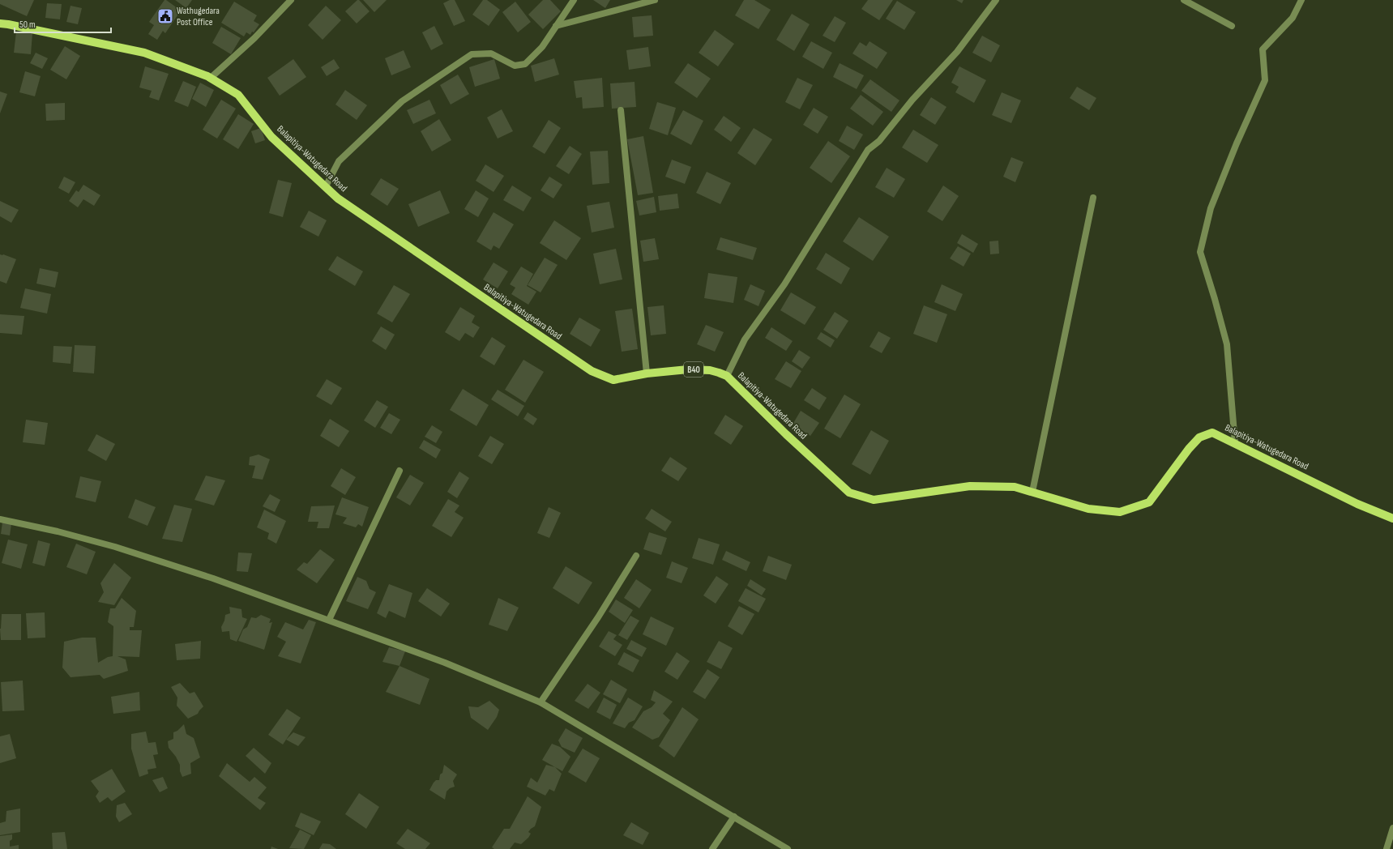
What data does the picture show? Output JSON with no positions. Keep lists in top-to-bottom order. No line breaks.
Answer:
{"streets":{"main road":["Balapitiya-Watugedara Road","B40"]},"places":{"public building":["Wathugedara Post Office"]},"scale_bar":"50 m"}
